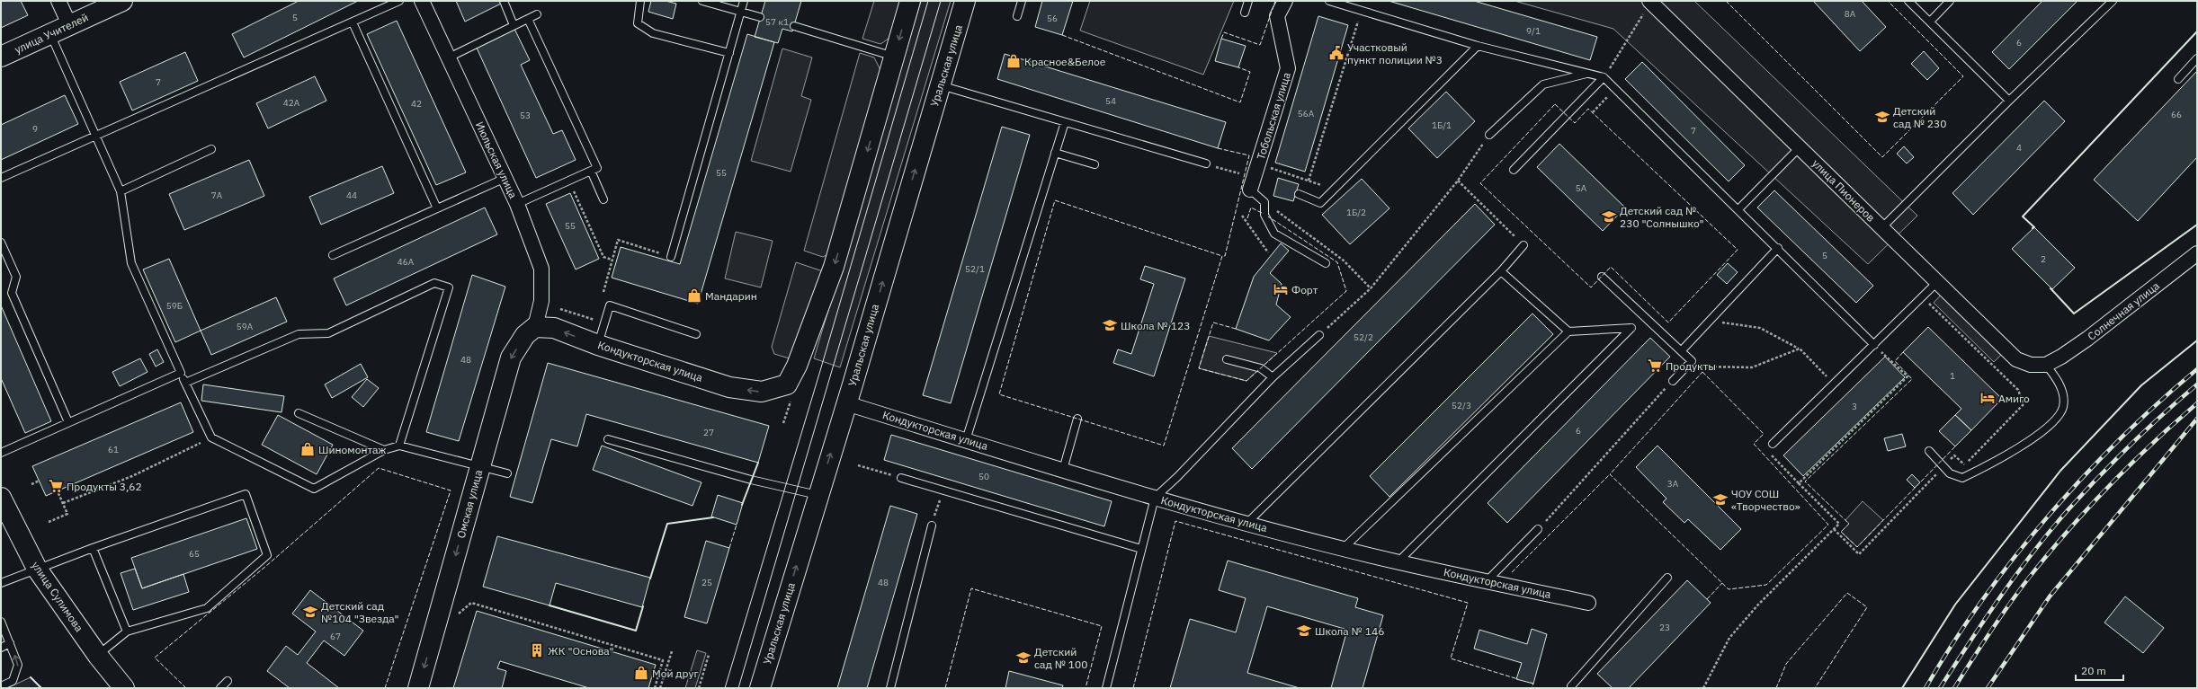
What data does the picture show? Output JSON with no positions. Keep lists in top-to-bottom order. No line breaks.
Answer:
{"streets":{"main road":["улица Учителей","Уральская улица","Кондукторская улица","Омская улица","улица Сулимова"],"street":["Тобольская улица","Июльская улица","улица Пионеров","Солнечная улица"]},"crossings":[["Уральская улица","Кондукторская улица"],["Июльская улица","Кондукторская улица"],["Июльская улица","Омская улица"],["улица Пионеров","Солнечная улица"],["Кондукторская улица","Омская улица"]],"one_way":["Омская улица"],"places":{"public building":["Участковый пункт полиции №3"],"shop":["Красное&Белое","Мандарин","Шиномонтаж","Мой друг"],"school or university":["Детский сад № 230","Детский сад № 230 \"Солнышко\"","Школа № 123","ЧОУ СОШ «Творчество»","Детский сад №104 \"Звезда\"","Школа № 146","Детский сад № 100"],"hotel":["Форт","Амиго"],"supermarket":["Продукты","Продукты 3,62"],"building":["ЖК \"Основа\""]},"house_numbers":["8А","5","56","57 к1","9/1","6","7","54","42А","42","56А","66","53","1Б/1","9","7","4","55","5А","7А","44","1Б/2","55","5","2","46А","52/1","59Б","59А","52/2","48","1","52/3","3","6","27","61","50","3А","65","25","48","23","67"],"scale_bar":"20 m"}
